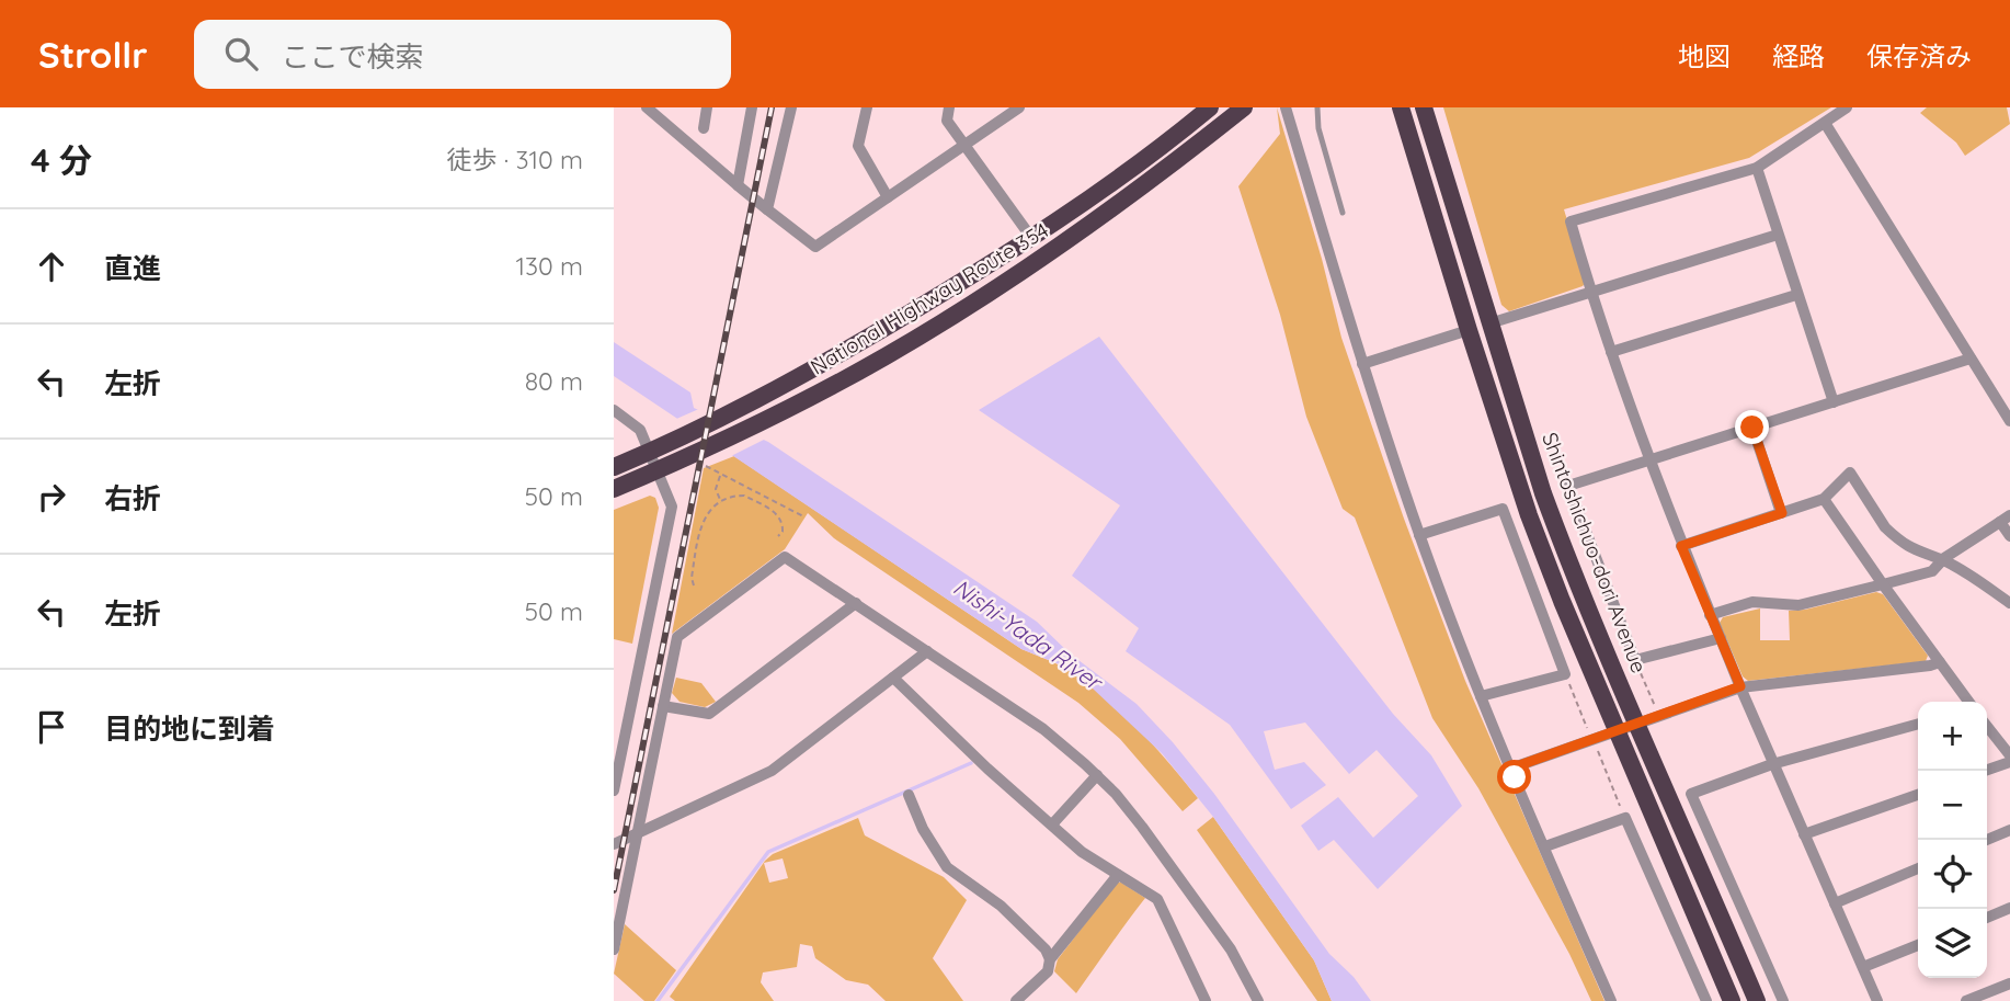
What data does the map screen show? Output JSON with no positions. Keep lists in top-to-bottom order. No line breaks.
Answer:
{"streets":{"highway":["National Highway Route 354","Shintoshichuo-dori Avenue"]},"water":["Nishi-Yada River"],"page":{"header":"Strollr","search":"ここで検索","nav":["地図","経路","保存済み"],"heading":["4 分","徒歩 · 310 m"],"list":[["直進","130 m"],["左折","80 m"],["右折","50 m"],["左折","50 m"],"目的地に到着"],"map_buttons":["+","−"]}}
